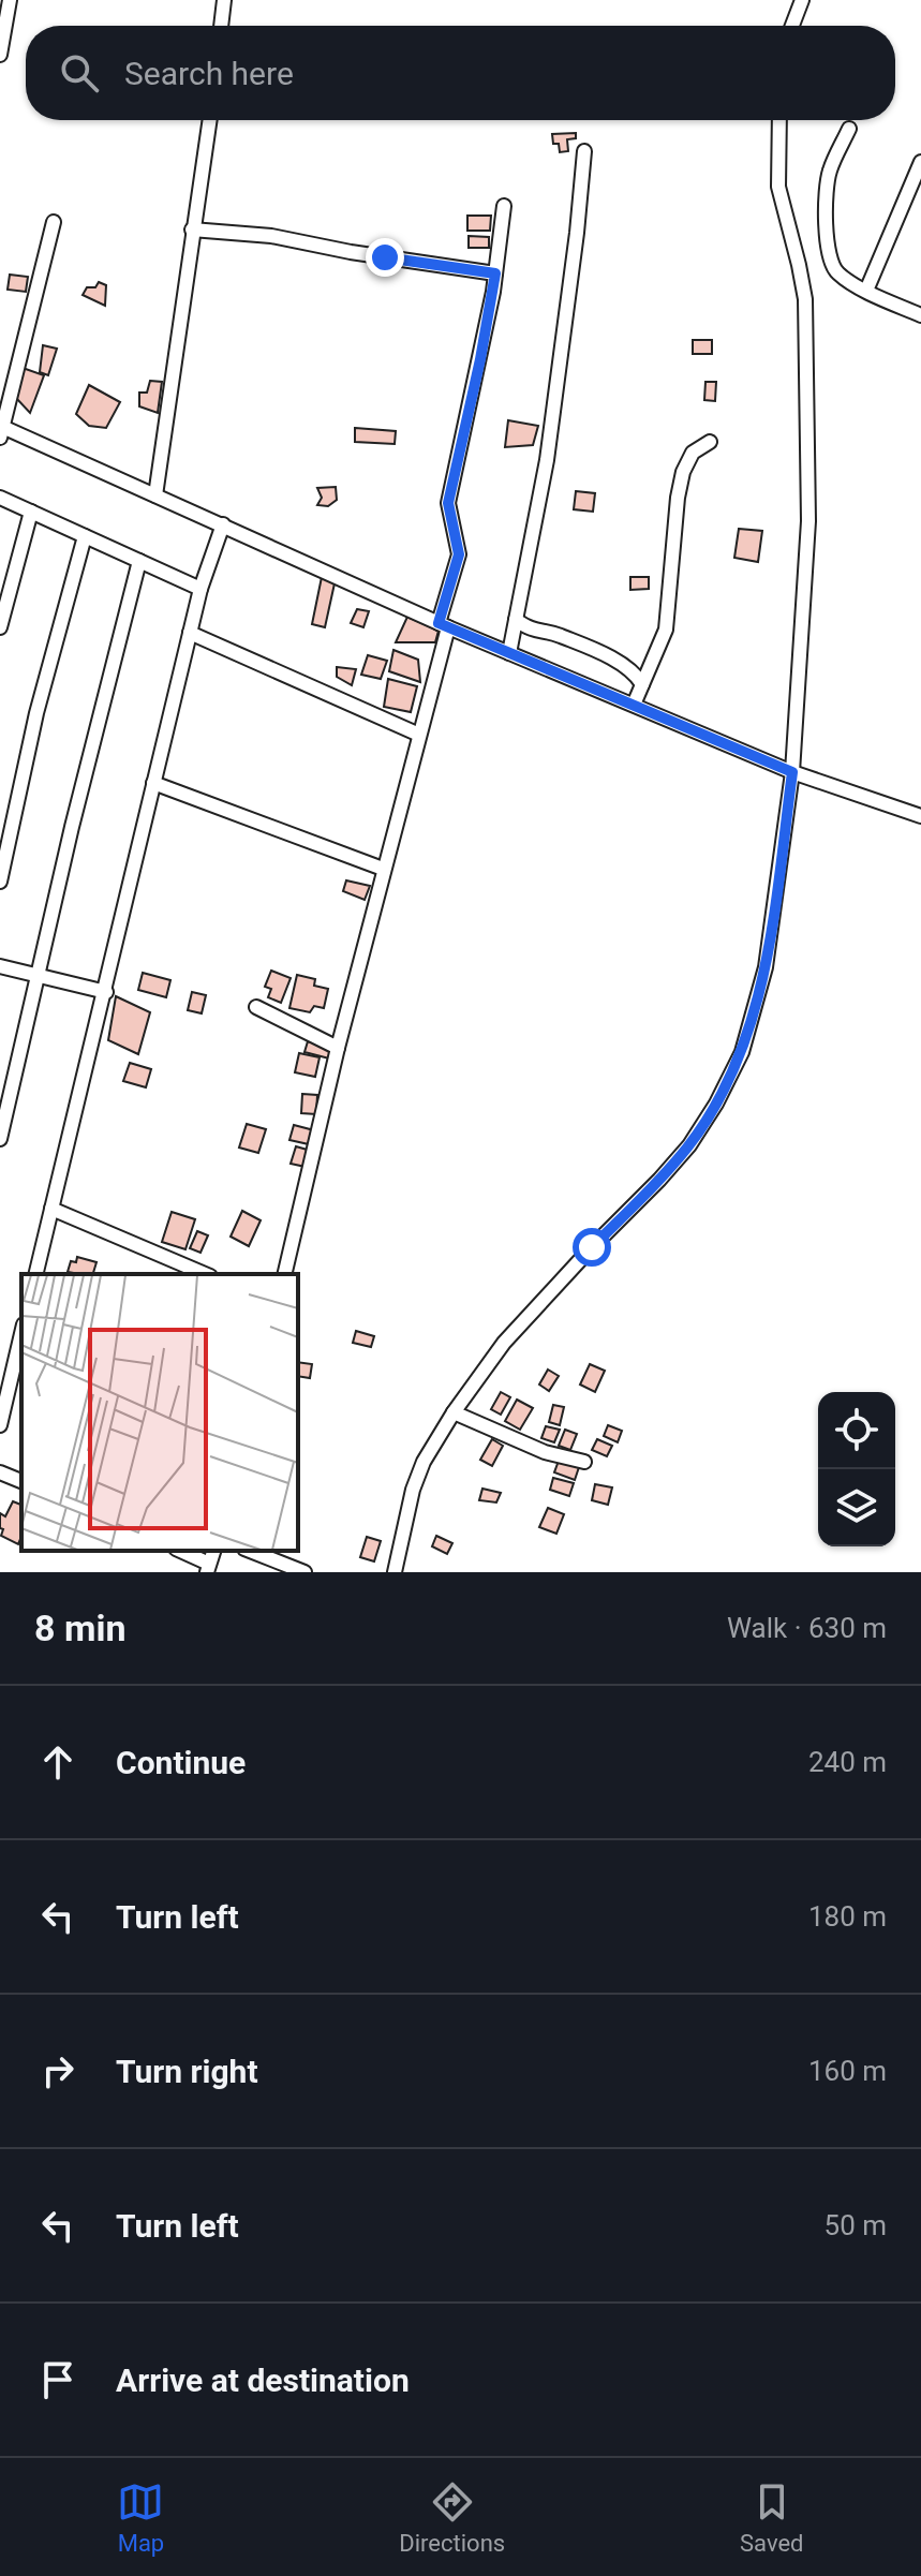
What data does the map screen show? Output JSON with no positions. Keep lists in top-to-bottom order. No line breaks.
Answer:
{"page":{"search":"Search here","heading":["8 min","Walk · 630 m"],"list":[["Continue","240 m"],["Turn left","180 m"],["Turn right","160 m"],["Turn left","50 m"],"Arrive at destination"],"nav":["Map","Directions","Saved"]}}
